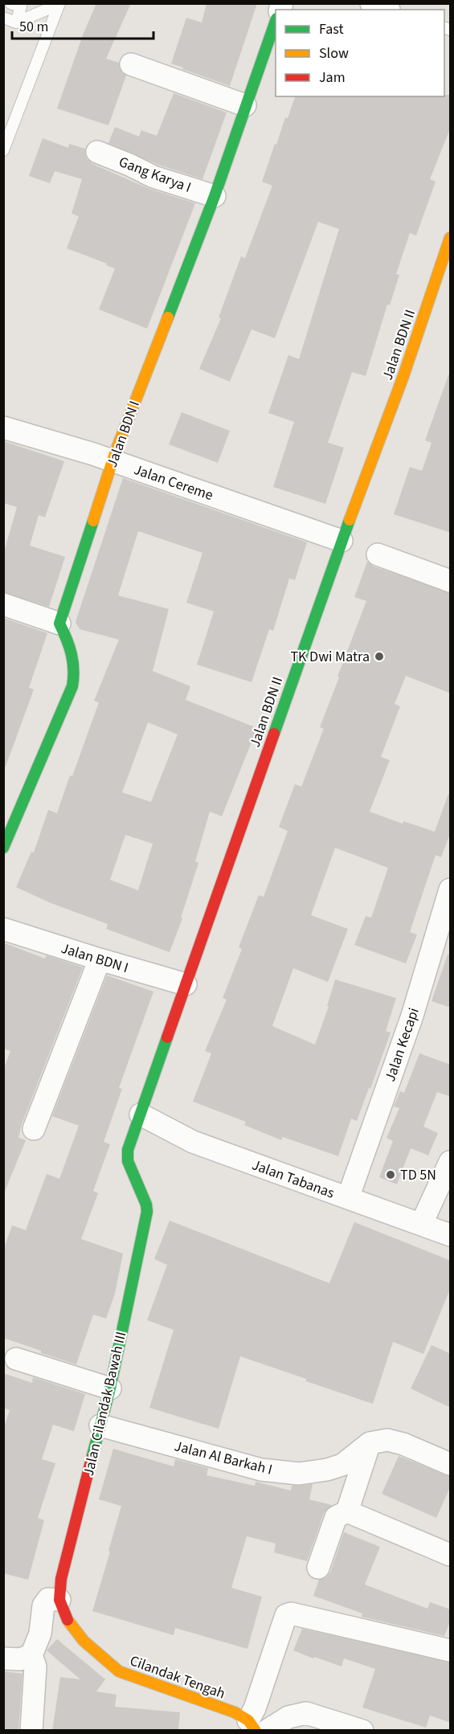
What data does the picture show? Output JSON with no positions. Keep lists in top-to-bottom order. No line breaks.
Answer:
{"streets":{"street":["Gang Karya I","Jalan BDN II","Jalan BDN I","Jalan Cereme","Jalan Kecapi","Jalan Tabanas","Jalan Cilandak Bawah III","Jalan Al Barkah I","Cilandak Tengah"]},"crossings":[["Gang Karya I","Jalan BDN I"],["Jalan BDN II","Jalan BDN I"],["Jalan BDN II","Jalan Cereme"],["Jalan BDN II","Jalan Tabanas"],["Jalan BDN II","Jalan Cilandak Bawah III"],["Jalan BDN I","Jalan Cereme"],["Jalan Kecapi","Jalan Tabanas"],["Jalan Tabanas","Jalan Cilandak Bawah III"],["Jalan Cilandak Bawah III","Jalan Al Barkah I"],["Jalan Cilandak Bawah III","Cilandak Tengah"]],"places":["TK Dwi Matra","TD 5N"],"legend":["Fast","Slow","Jam"],"scale_bar":"50 m"}
